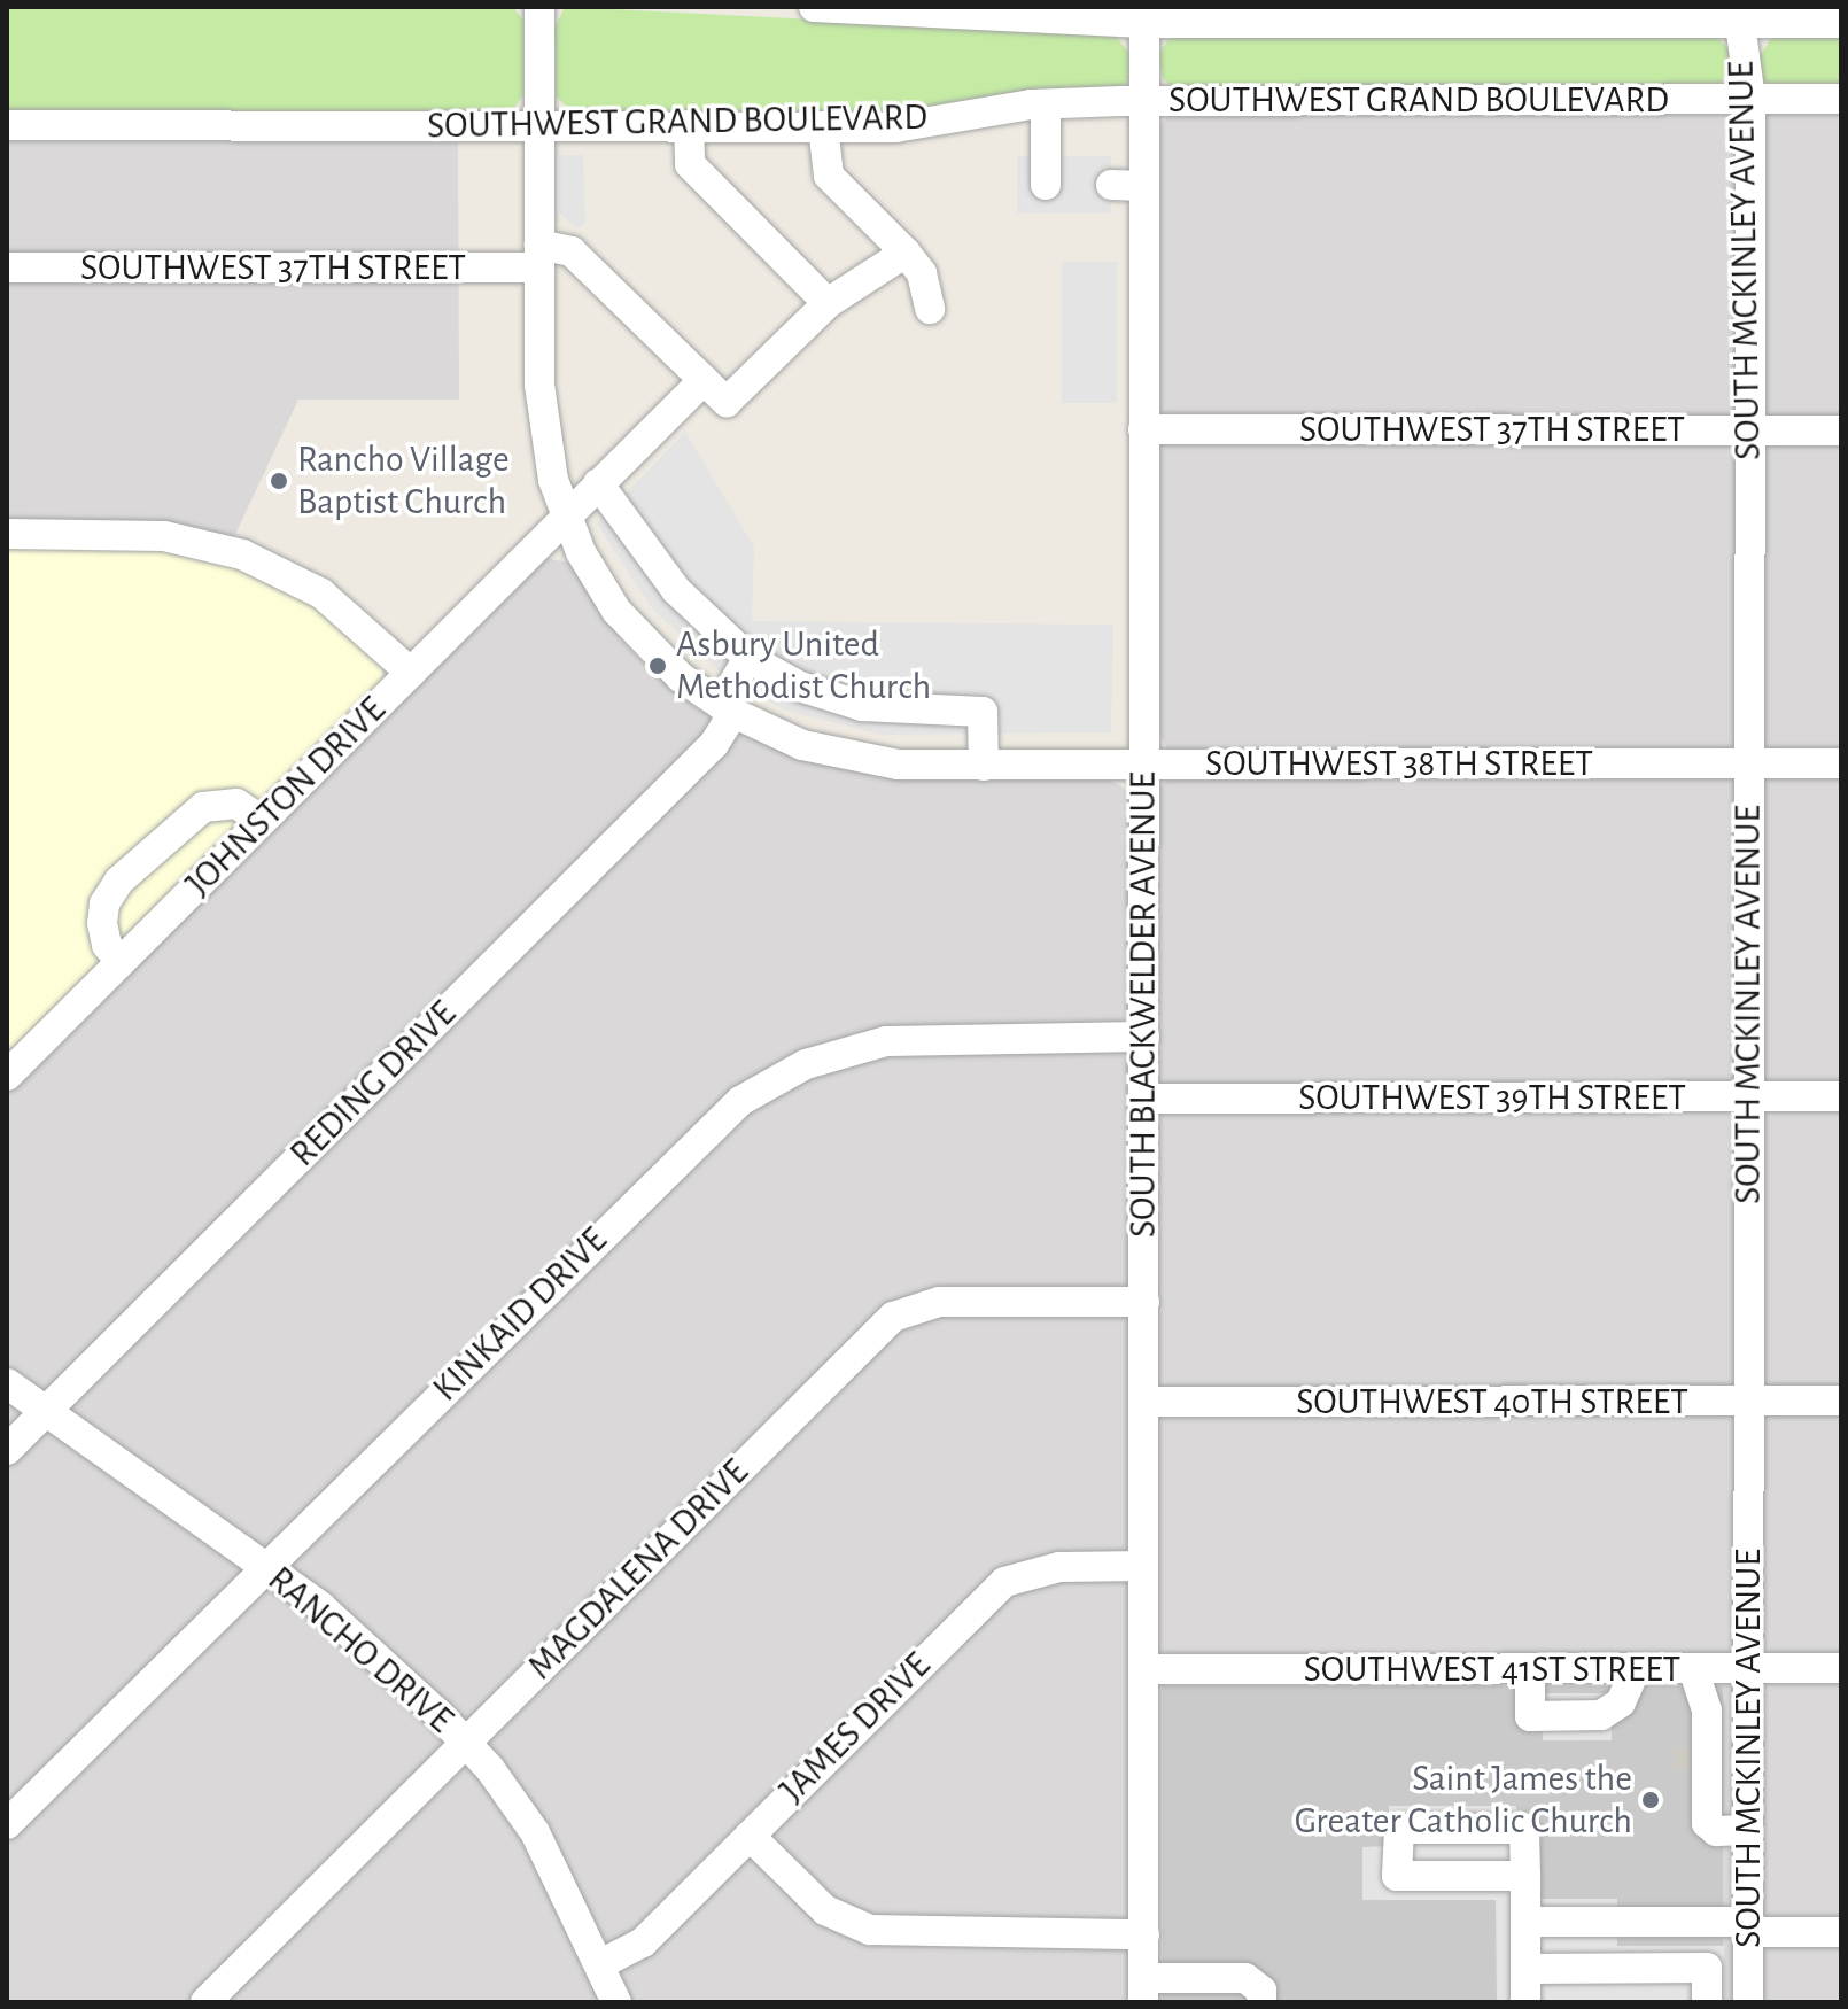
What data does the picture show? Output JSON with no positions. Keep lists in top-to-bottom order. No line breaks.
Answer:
{"streets":{"street":["SOUTHWEST GRAND BOULEVARD","SOUTH MCKINLEY AVENUE","SOUTHWEST 37TH STREET","SOUTHWEST 38TH STREET","JOHNSTON DRIVE","SOUTH BLACKWELDER AVENUE","REDING DRIVE","SOUTHWEST 39TH STREET","KINKAID DRIVE","SOUTHWEST 40TH STREET","MAGDALENA DRIVE","RANCHO DRIVE","SOUTHWEST 41ST STREET","JAMES DRIVE"]},"crossings":[["SOUTHWEST GRAND BOULEVARD","SOUTH MCKINLEY AVENUE"],["SOUTHWEST GRAND BOULEVARD","SOUTHWEST 38TH STREET"],["SOUTHWEST GRAND BOULEVARD","SOUTH BLACKWELDER AVENUE"],["SOUTH MCKINLEY AVENUE","SOUTHWEST 37TH STREET"],["SOUTH MCKINLEY AVENUE","SOUTHWEST 38TH STREET"],["SOUTH MCKINLEY AVENUE","SOUTHWEST 39TH STREET"],["SOUTH MCKINLEY AVENUE","SOUTHWEST 40TH STREET"],["SOUTH MCKINLEY AVENUE","SOUTHWEST 41ST STREET"],["SOUTHWEST 37TH STREET","SOUTHWEST 38TH STREET"],["SOUTHWEST 37TH STREET","SOUTH BLACKWELDER AVENUE"],["SOUTHWEST 38TH STREET","JOHNSTON DRIVE"],["SOUTHWEST 38TH STREET","SOUTH BLACKWELDER AVENUE"],["SOUTHWEST 38TH STREET","REDING DRIVE"],["SOUTH BLACKWELDER AVENUE","SOUTHWEST 39TH STREET"],["SOUTH BLACKWELDER AVENUE","KINKAID DRIVE"],["SOUTH BLACKWELDER AVENUE","SOUTHWEST 40TH STREET"],["SOUTH BLACKWELDER AVENUE","MAGDALENA DRIVE"],["SOUTH BLACKWELDER AVENUE","SOUTHWEST 41ST STREET"],["SOUTH BLACKWELDER AVENUE","JAMES DRIVE"],["REDING DRIVE","RANCHO DRIVE"],["KINKAID DRIVE","RANCHO DRIVE"],["MAGDALENA DRIVE","RANCHO DRIVE"],["RANCHO DRIVE","JAMES DRIVE"]],"places":["Rancho Village Baptist Church","Asbury United Methodist Church","Saint James the Greater Catholic Church"]}
